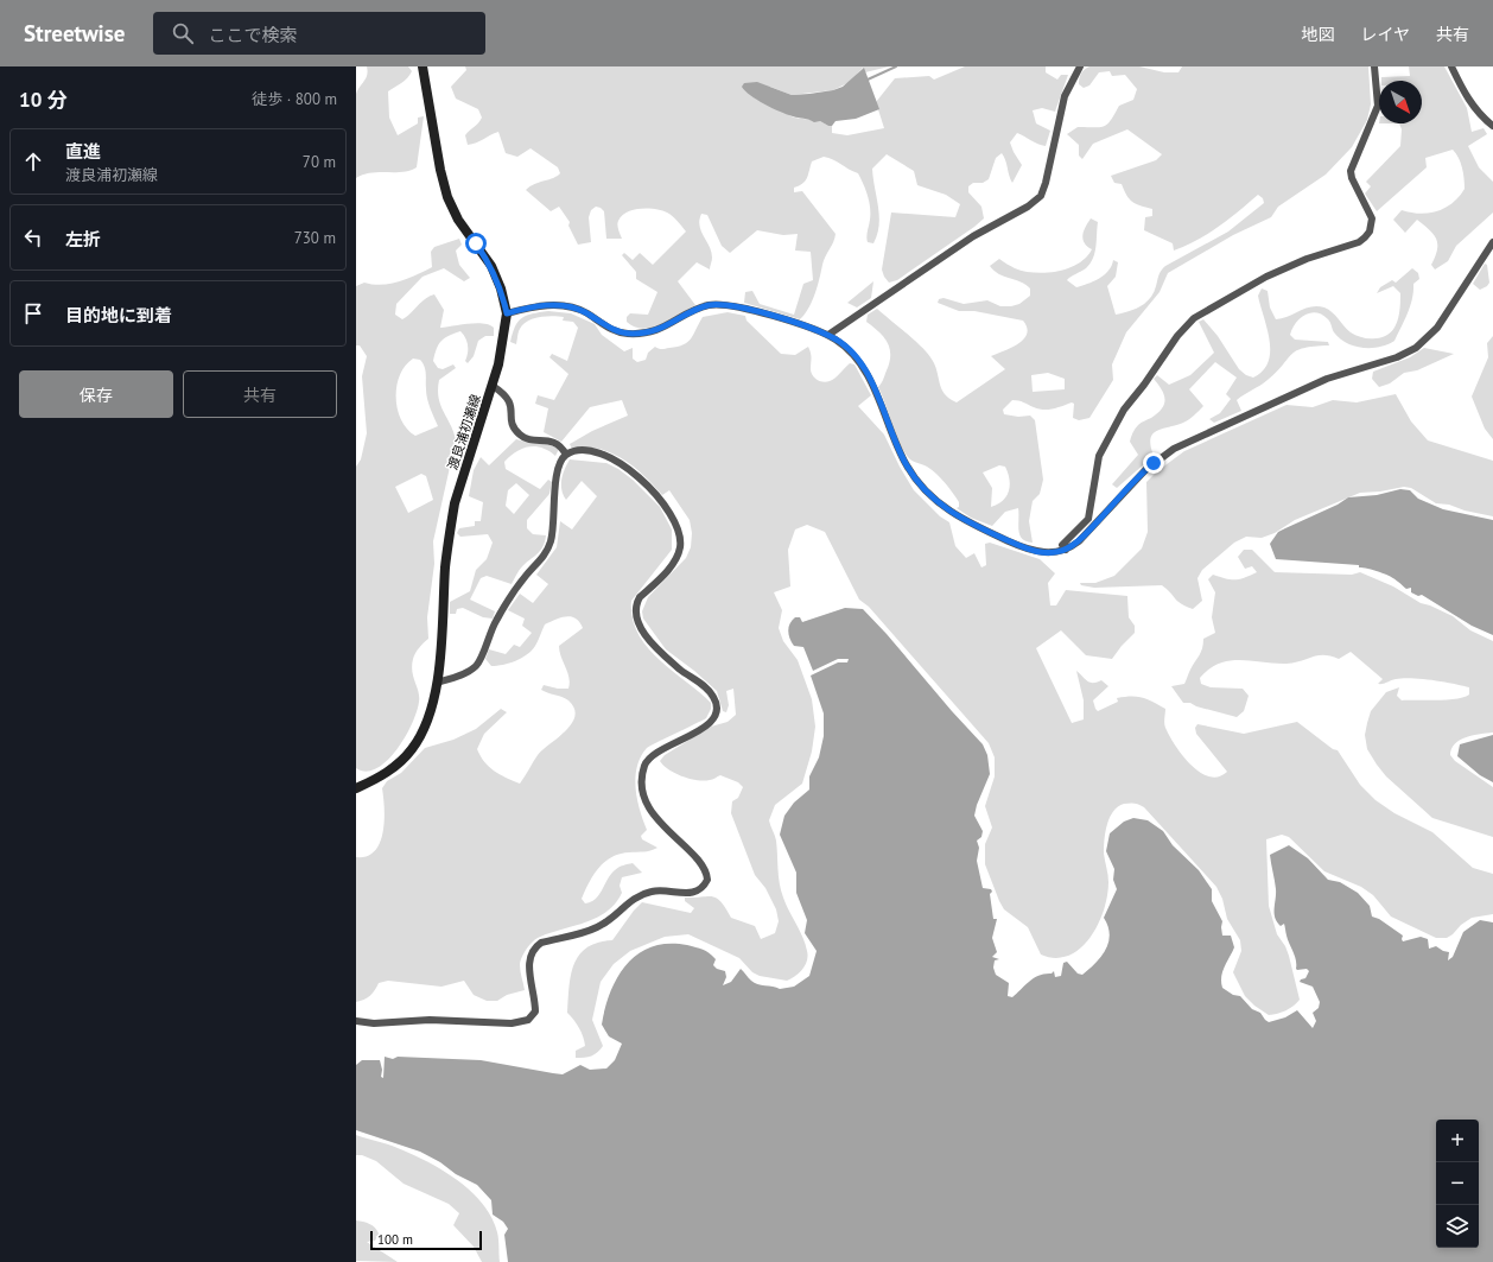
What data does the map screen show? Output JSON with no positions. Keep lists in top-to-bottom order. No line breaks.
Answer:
{"streets":{"main road":["渡良浦初瀬線"]},"scale_bar":"100 m","north":"bottom right","page":{"header":"Streetwise","search":"ここで検索","nav":["地図","レイヤ","共有"],"heading":["10 分","徒歩 · 800 m"],"list":[["直進","渡良浦初瀬線","70 m"],["左折","730 m"],"目的地に到着"],"buttons":["保存","共有"],"map_buttons":["+","−"],"scale":"100 m"}}
